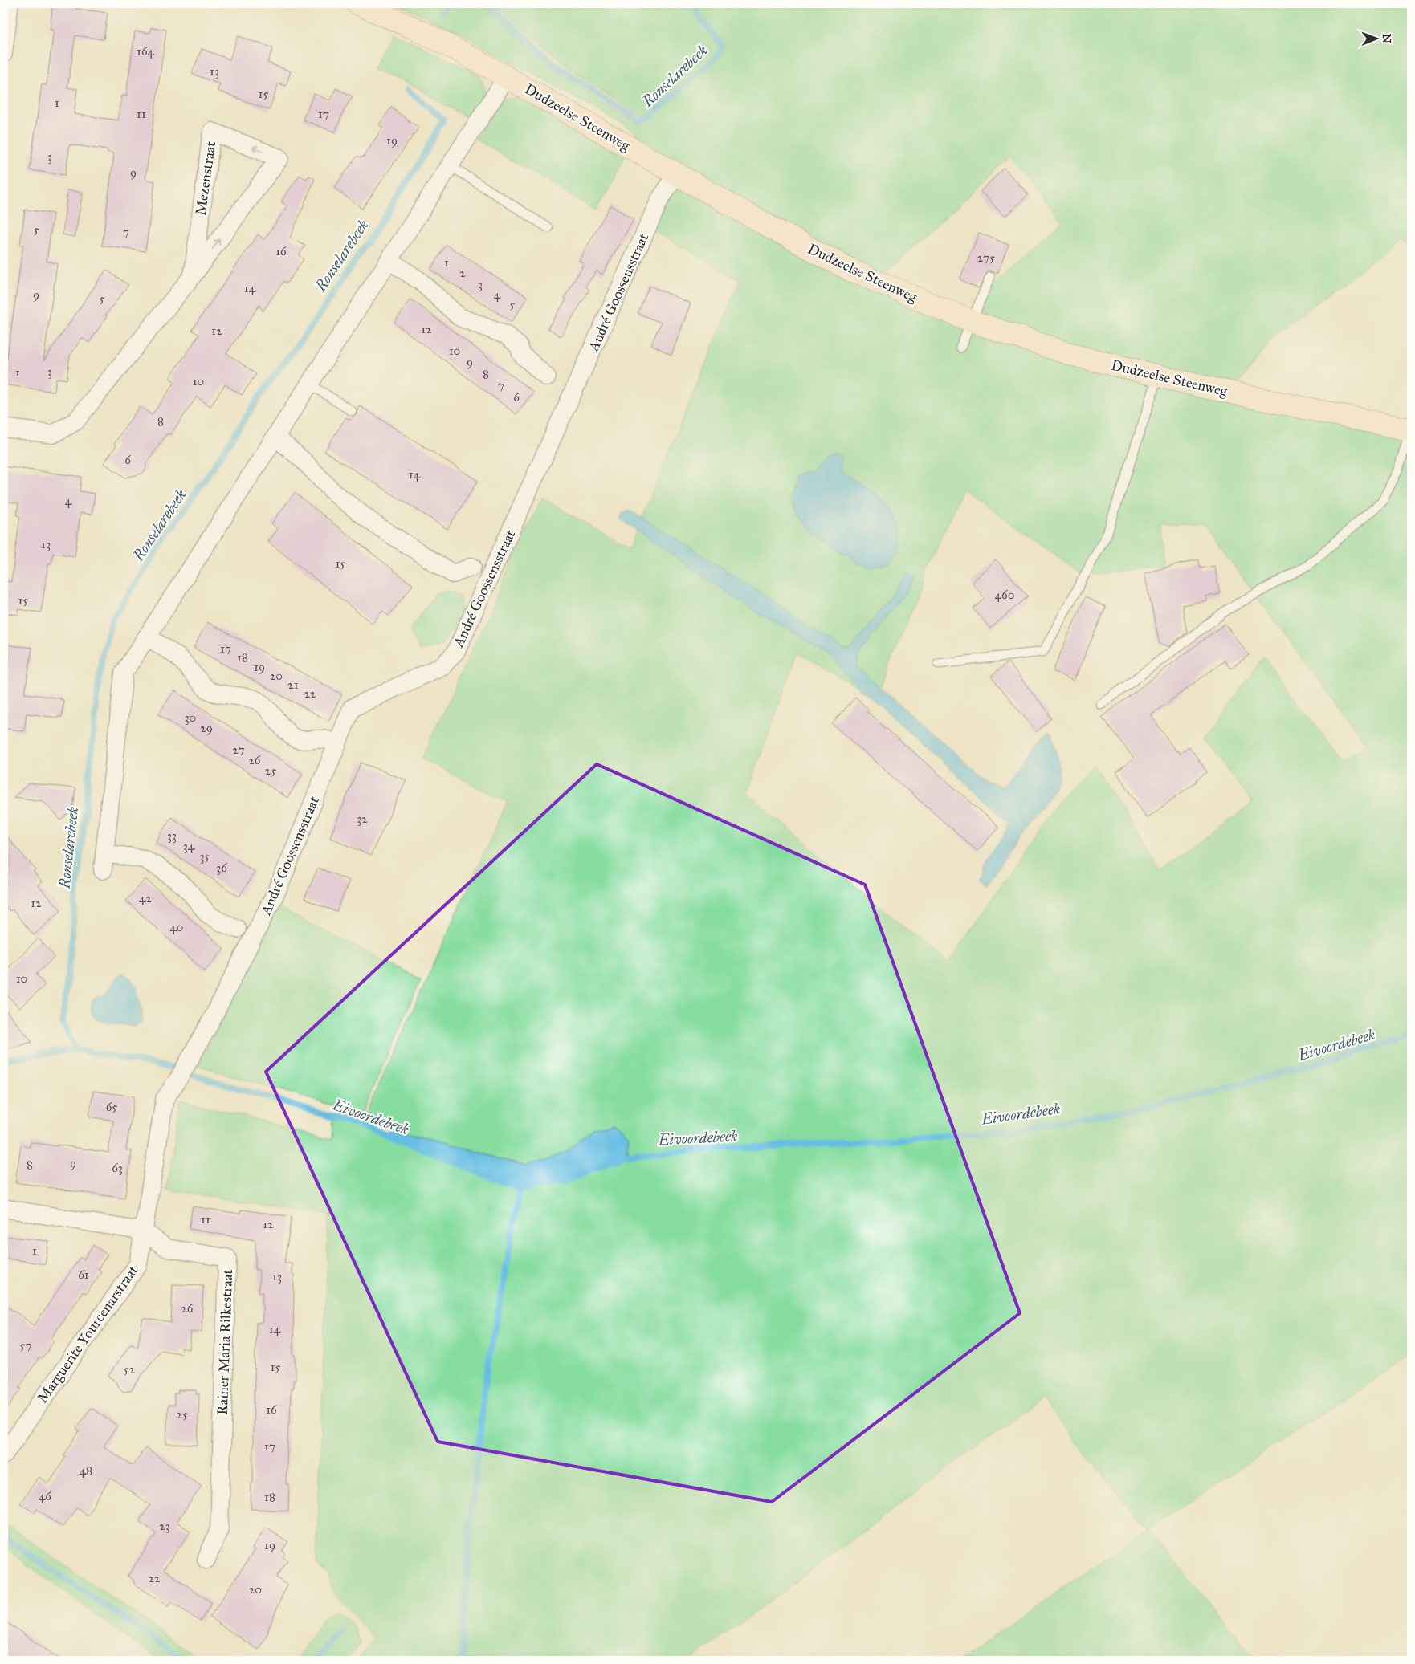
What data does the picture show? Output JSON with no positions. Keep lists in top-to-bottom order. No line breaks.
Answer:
{"streets":{"main road":["Dudzeelse Steenweg"],"street":["Mezenstraat","André Goossensstraat","Marguerite Yourcenarstraat","Rainer Maria Rilkestraat"]},"crossings":[["Dudzeelse Steenweg","André Goossensstraat"],["André Goossensstraat","Marguerite Yourcenarstraat"],["Marguerite Yourcenarstraat","Rainer Maria Rilkestraat"]],"water":["Ronselarebeek","Eivoordebeek"],"house_numbers":["164","13","15","1","11","17","19","3","9","5","7","16","275","1","2","3","14","9","4","5","5","12","12","10","9","3","1","8","10","7","6","8","6","14","4","13","15","460","15","17","18","19","20","21","22","30","29","27","26","25","32","33","34","35","36","42","12","40","10","65","9","8","63","11","12","1","61","13","26","14","57","15","52","16","25","17","48","46","18","23","19","22","20"],"north":"right"}
